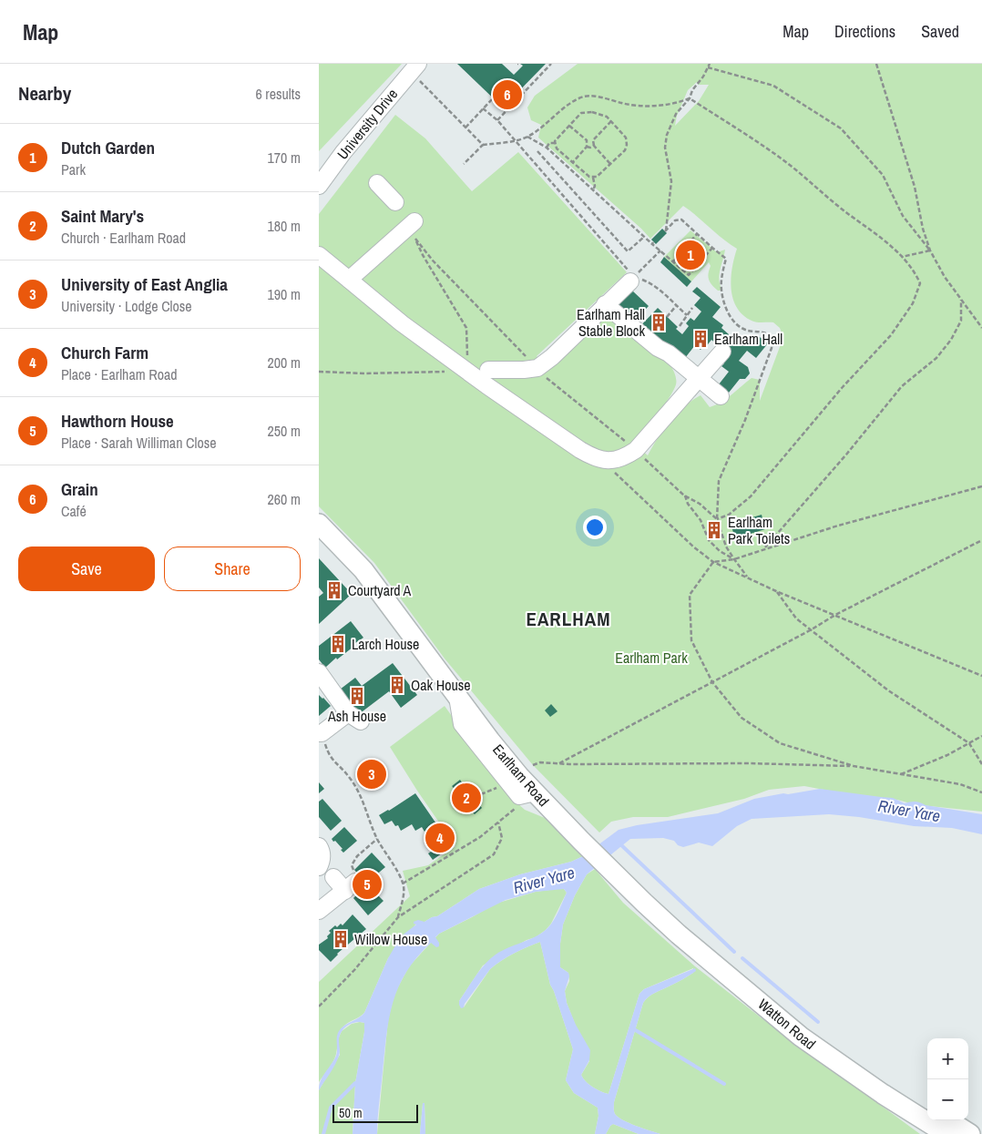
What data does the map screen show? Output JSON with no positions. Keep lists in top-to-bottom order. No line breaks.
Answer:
{"streets":{"main road":["Earlham Road","Watton Road"],"street":["University Drive"]},"crossings":[["Earlham Road","Watton Road"]],"districts":["EARLHAM"],"water":["River Yare"],"parks":["Earlham Park"],"places":{"building":["Earlham Hall Stable Block","Earlham Hall","Earlham Park Toilets","Courtyard A","Larch House","Oak House","Ash House","Willow House"]},"scale_bar":"50 m","page":{"header":"Map","nav":["Map","Directions","Saved"],"heading":["Nearby","6 results"],"pins":["6","1","3","2","4","5"],"list":[{"mark":"1","name":"Dutch Garden","note":"Park","value":"170 m"},{"mark":"2","name":"Saint Mary's","note":"Church · Earlham Road","value":"180 m"},{"mark":"3","name":"University of East Anglia","note":"University · Lodge Close","value":"190 m"},{"mark":"4","name":"Church Farm","note":"Place · Earlham Road","value":"200 m"},{"mark":"5","name":"Hawthorn House","note":"Place · Sarah Williman Close","value":"250 m"},{"mark":"6","name":"Grain","note":"Café","value":"260 m"}],"buttons":["Save","Share"],"map_buttons":["+","−"],"scale":"50 m"}}
